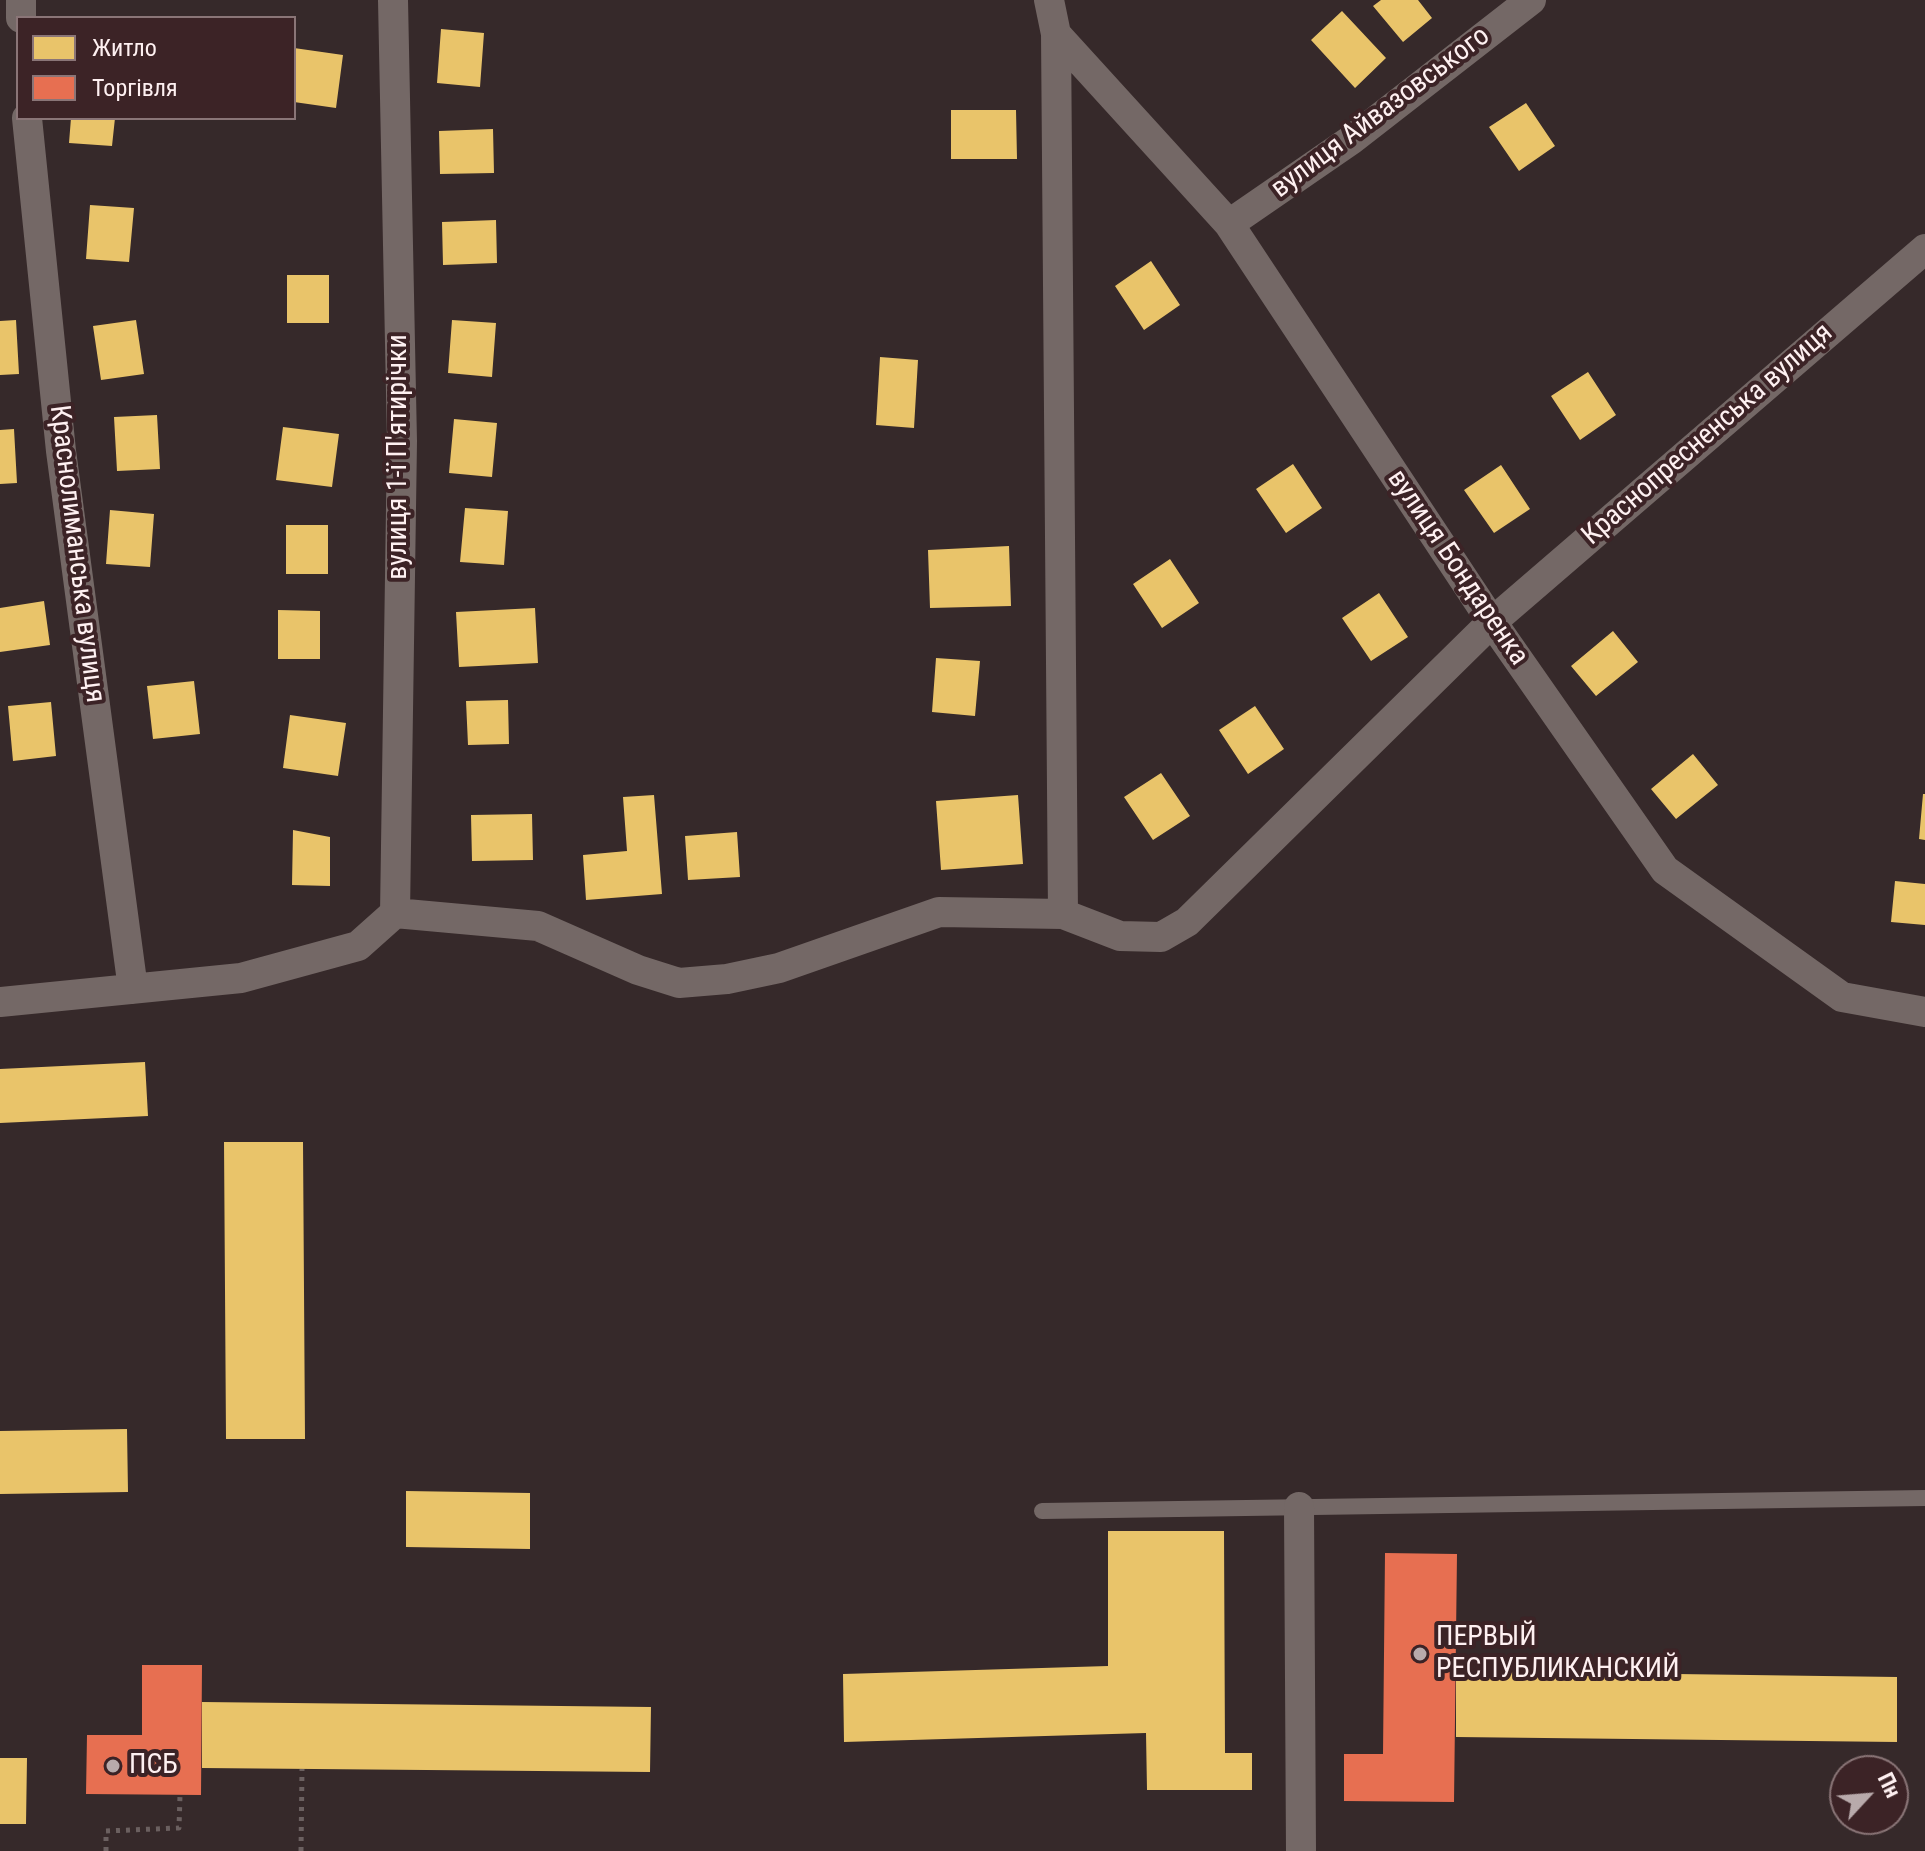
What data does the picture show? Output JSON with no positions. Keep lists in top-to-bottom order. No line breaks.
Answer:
{"streets":{"street":["вулиця Айвазовського","Краснопресненська вулиця","вулиця 1-ї П'ятирічки","Краснолиманська вулиця","вулиця Бондаренка"]},"crossings":[["вулиця Айвазовського","вулиця Бондаренка"],["Краснопресненська вулиця","вулиця Бондаренка"]],"places":["ПЕРВЫЙ РЕСПУБЛИКАНСКИЙ","ПСБ"],"legend":["Житло","Торгівля"],"north":"top right"}
